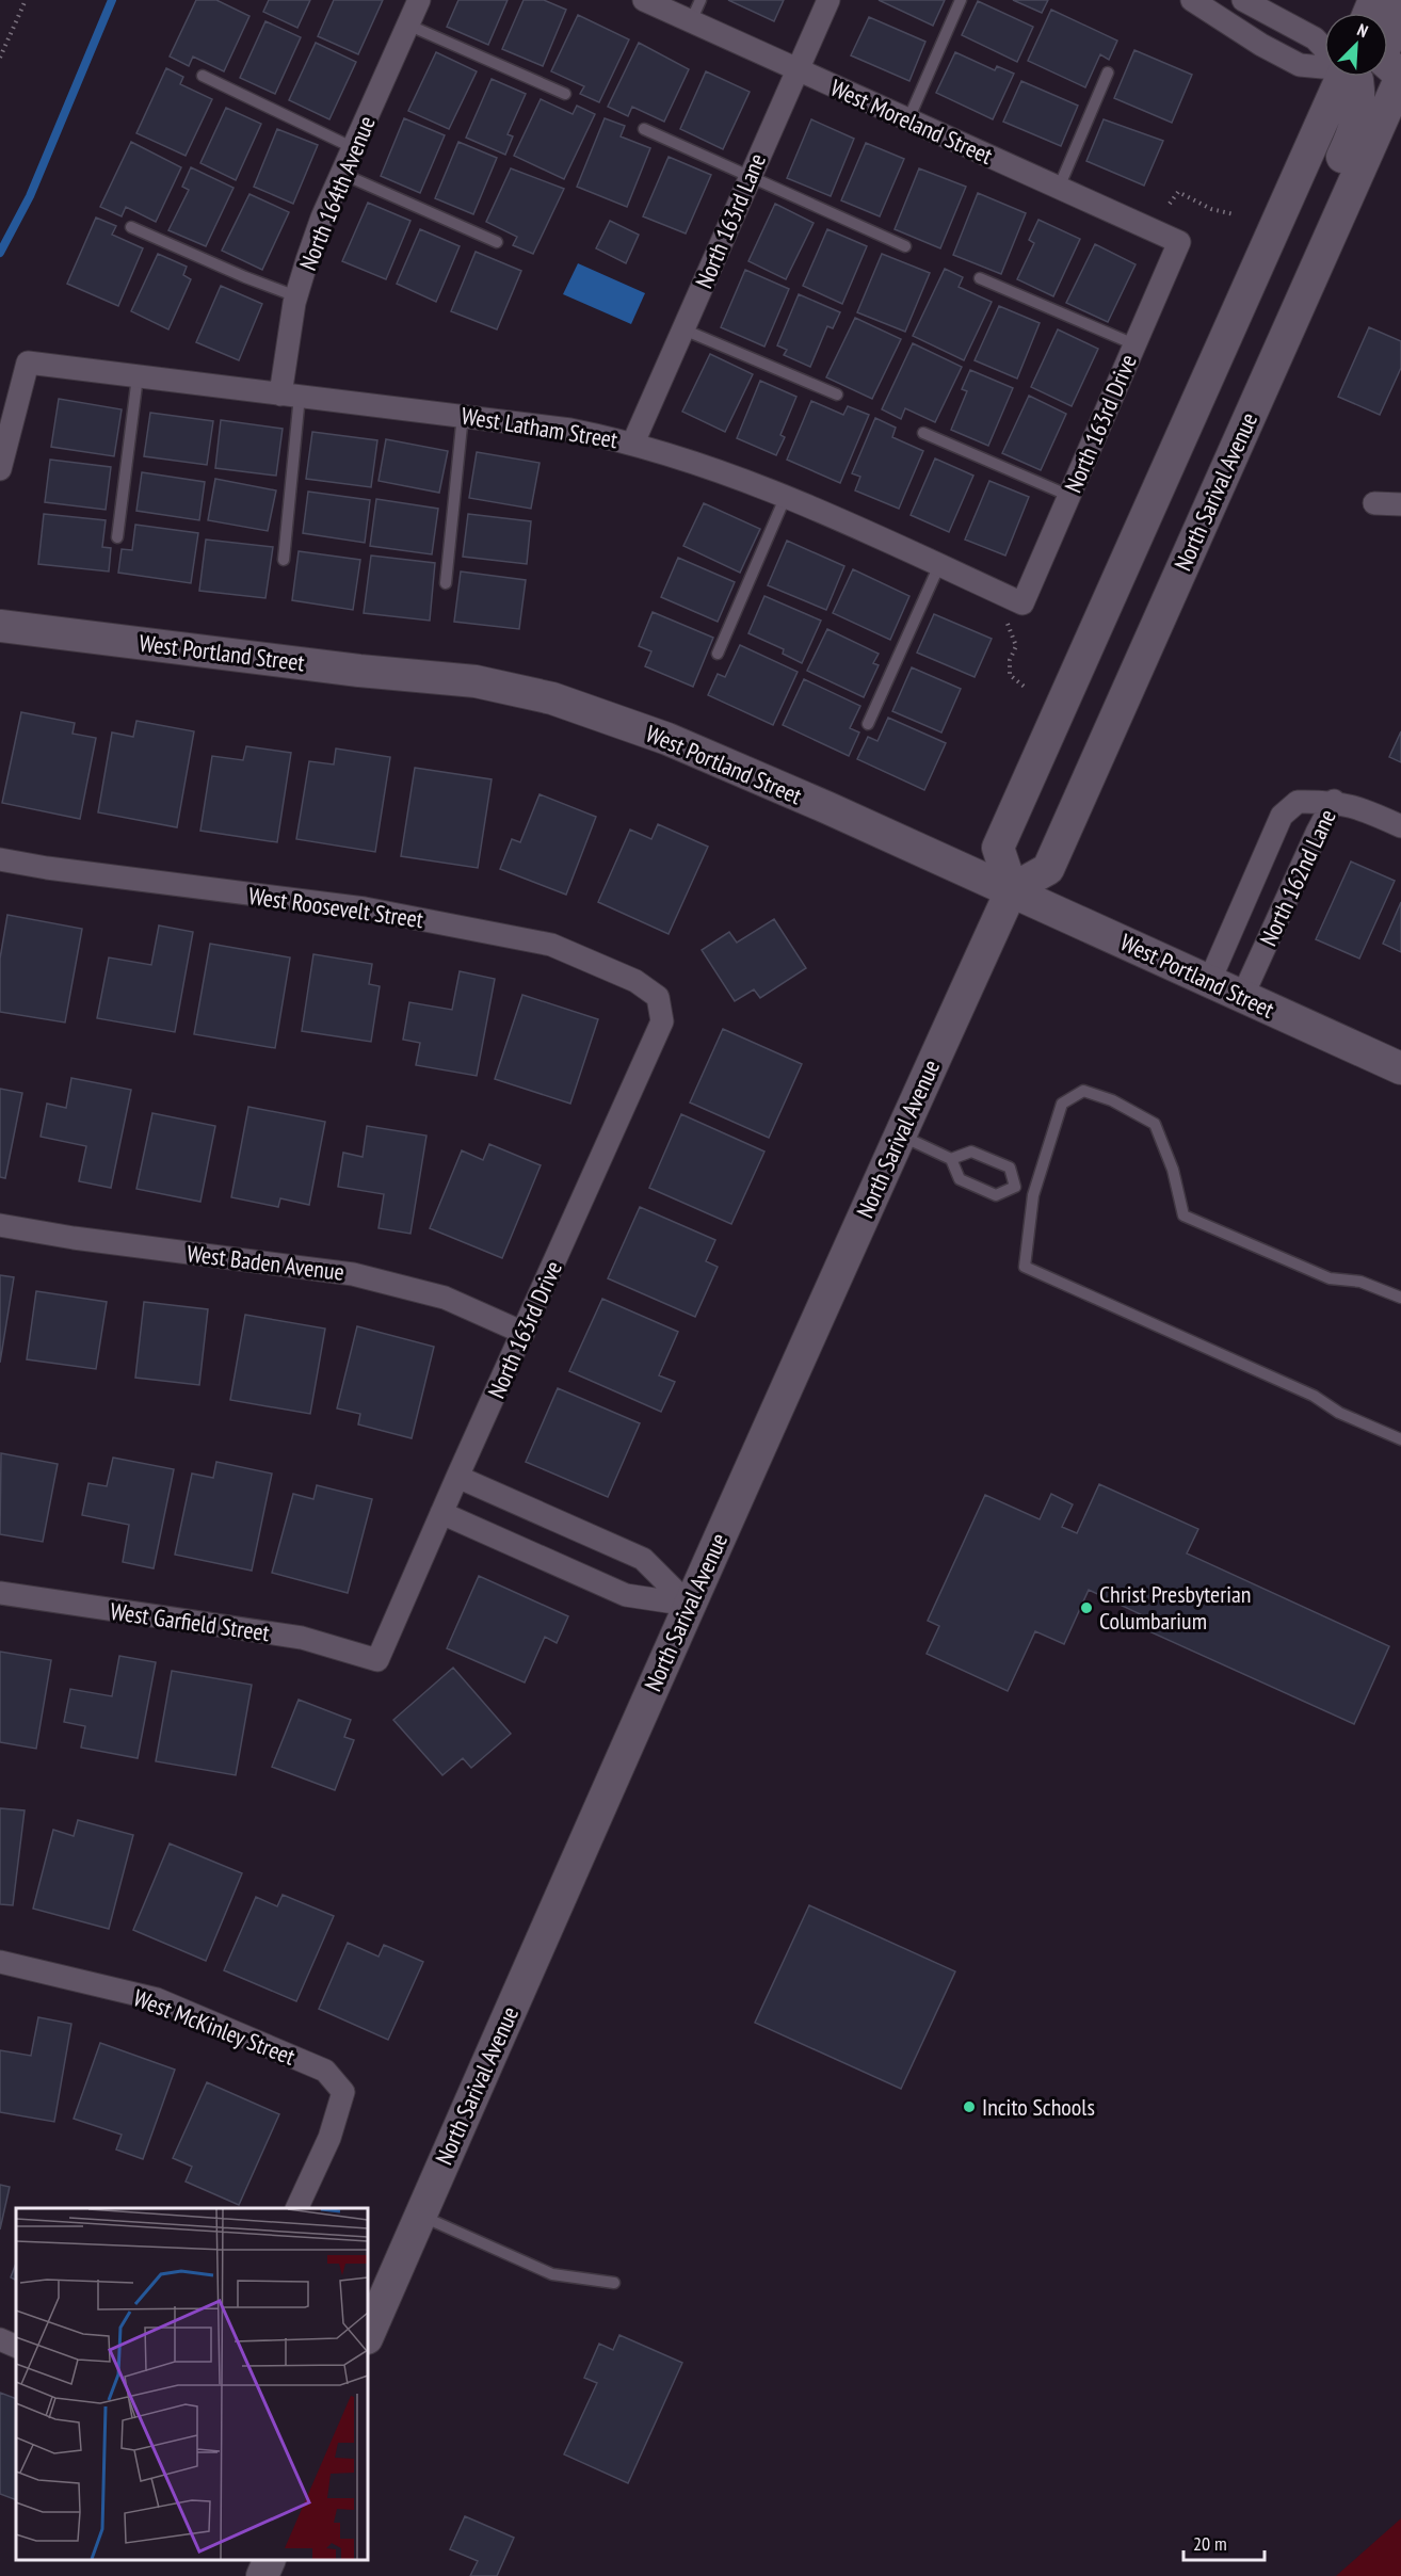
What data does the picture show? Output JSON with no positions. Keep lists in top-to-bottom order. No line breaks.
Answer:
{"streets":{"main road":["North Sarival Avenue","West Portland Street"],"street":["West Moreland Street","North 164th Avenue","North 163rd Lane","North 163rd Drive","West Latham Street","North 162nd Lane","West Roosevelt Street","West Baden Avenue","West Garfield Street","West McKinley Street"]},"crossings":[["West Moreland Street","North 163rd Lane"],["West Moreland Street","North 163rd Drive"],["North 164th Avenue","West Latham Street"],["North 163rd Lane","West Latham Street"],["North 163rd Drive","West Latham Street"],["North 163rd Drive","West Roosevelt Street"],["North 163rd Drive","West Baden Avenue"],["North 163rd Drive","West Garfield Street"],["North Sarival Avenue","West Portland Street"],["West Portland Street","North 162nd Lane"]],"places":["Christ Presbyterian Columbarium","Incito Schools"],"scale_bar":"20 m","north":"top right"}
